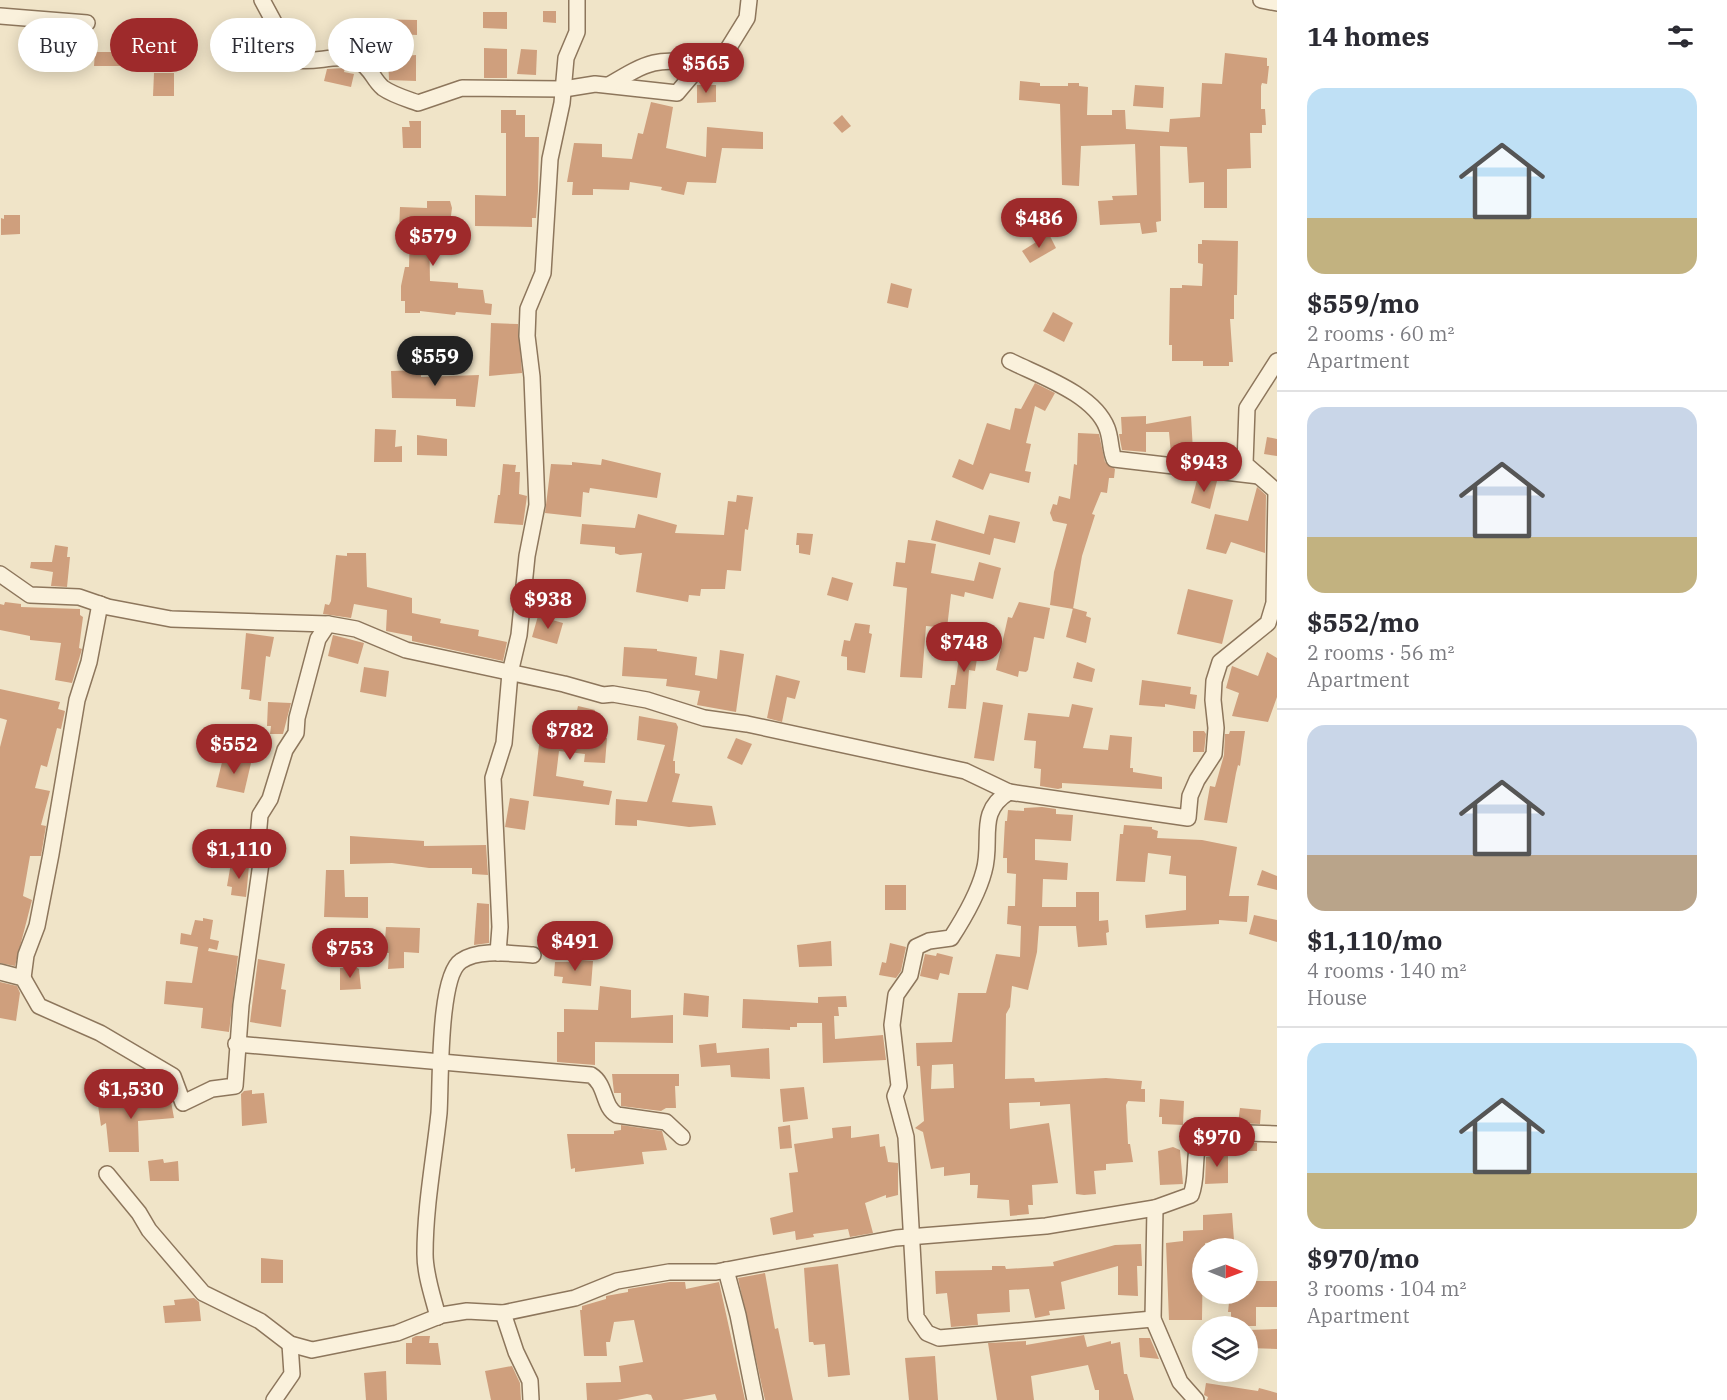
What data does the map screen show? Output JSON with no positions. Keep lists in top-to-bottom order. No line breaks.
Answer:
{"north":"right","page":{"heading":"14 homes","chip":["Buy","Rent","Filters","New"],"price":["$565","$486","$579","$559","$943","$938","$748","$782","$552","$1,110","$491","$753","$1,530","$970"],"list":[{"name":"$559/mo","note":"2 rooms · 60 m² · Apartment"},{"name":"$552/mo","note":"2 rooms · 56 m² · Apartment"},{"name":"$1,110/mo","note":"4 rooms · 140 m² · House"},{"name":"$970/mo","note":"3 rooms · 104 m² · Apartment"}]}}
